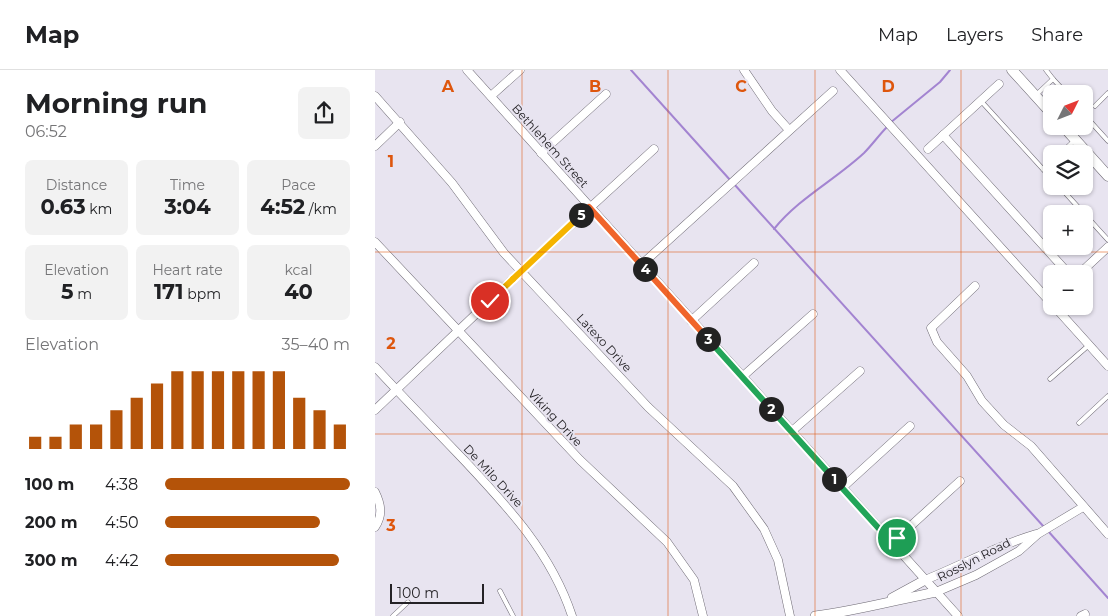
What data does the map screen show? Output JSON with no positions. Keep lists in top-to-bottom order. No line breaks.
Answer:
{"streets":{"street":["Bethlehem Street","Latexo Drive","Viking Drive","De Milo Drive","Rosslyn Road"]},"crossings":[["Bethlehem Street","Rosslyn Road"]],"scale_bar":"100 m","north":"top right","page":{"header":"Map","nav":["Map","Layers","Share"],"heading":["Morning run","06:52"],"map_buttons":["+","−"],"stats":[["Distance","0.63 km"],["Time","3:04"],["Pace","4:52 /km"],["Elevation","5 m"],["Heart rate","171 bpm"],["kcal","40"]],"pins":["5","4","3","2","1"],"chart":["Elevation","35–40 m"],"list":[{"name":"100 m","note":"4:38"},{"name":"200 m","note":"4:50"},{"name":"300 m","note":"4:42"}],"scale":"100 m"},"grid":{"columns":["A","B","C","D"],"rows":["1","2","3"]}}
